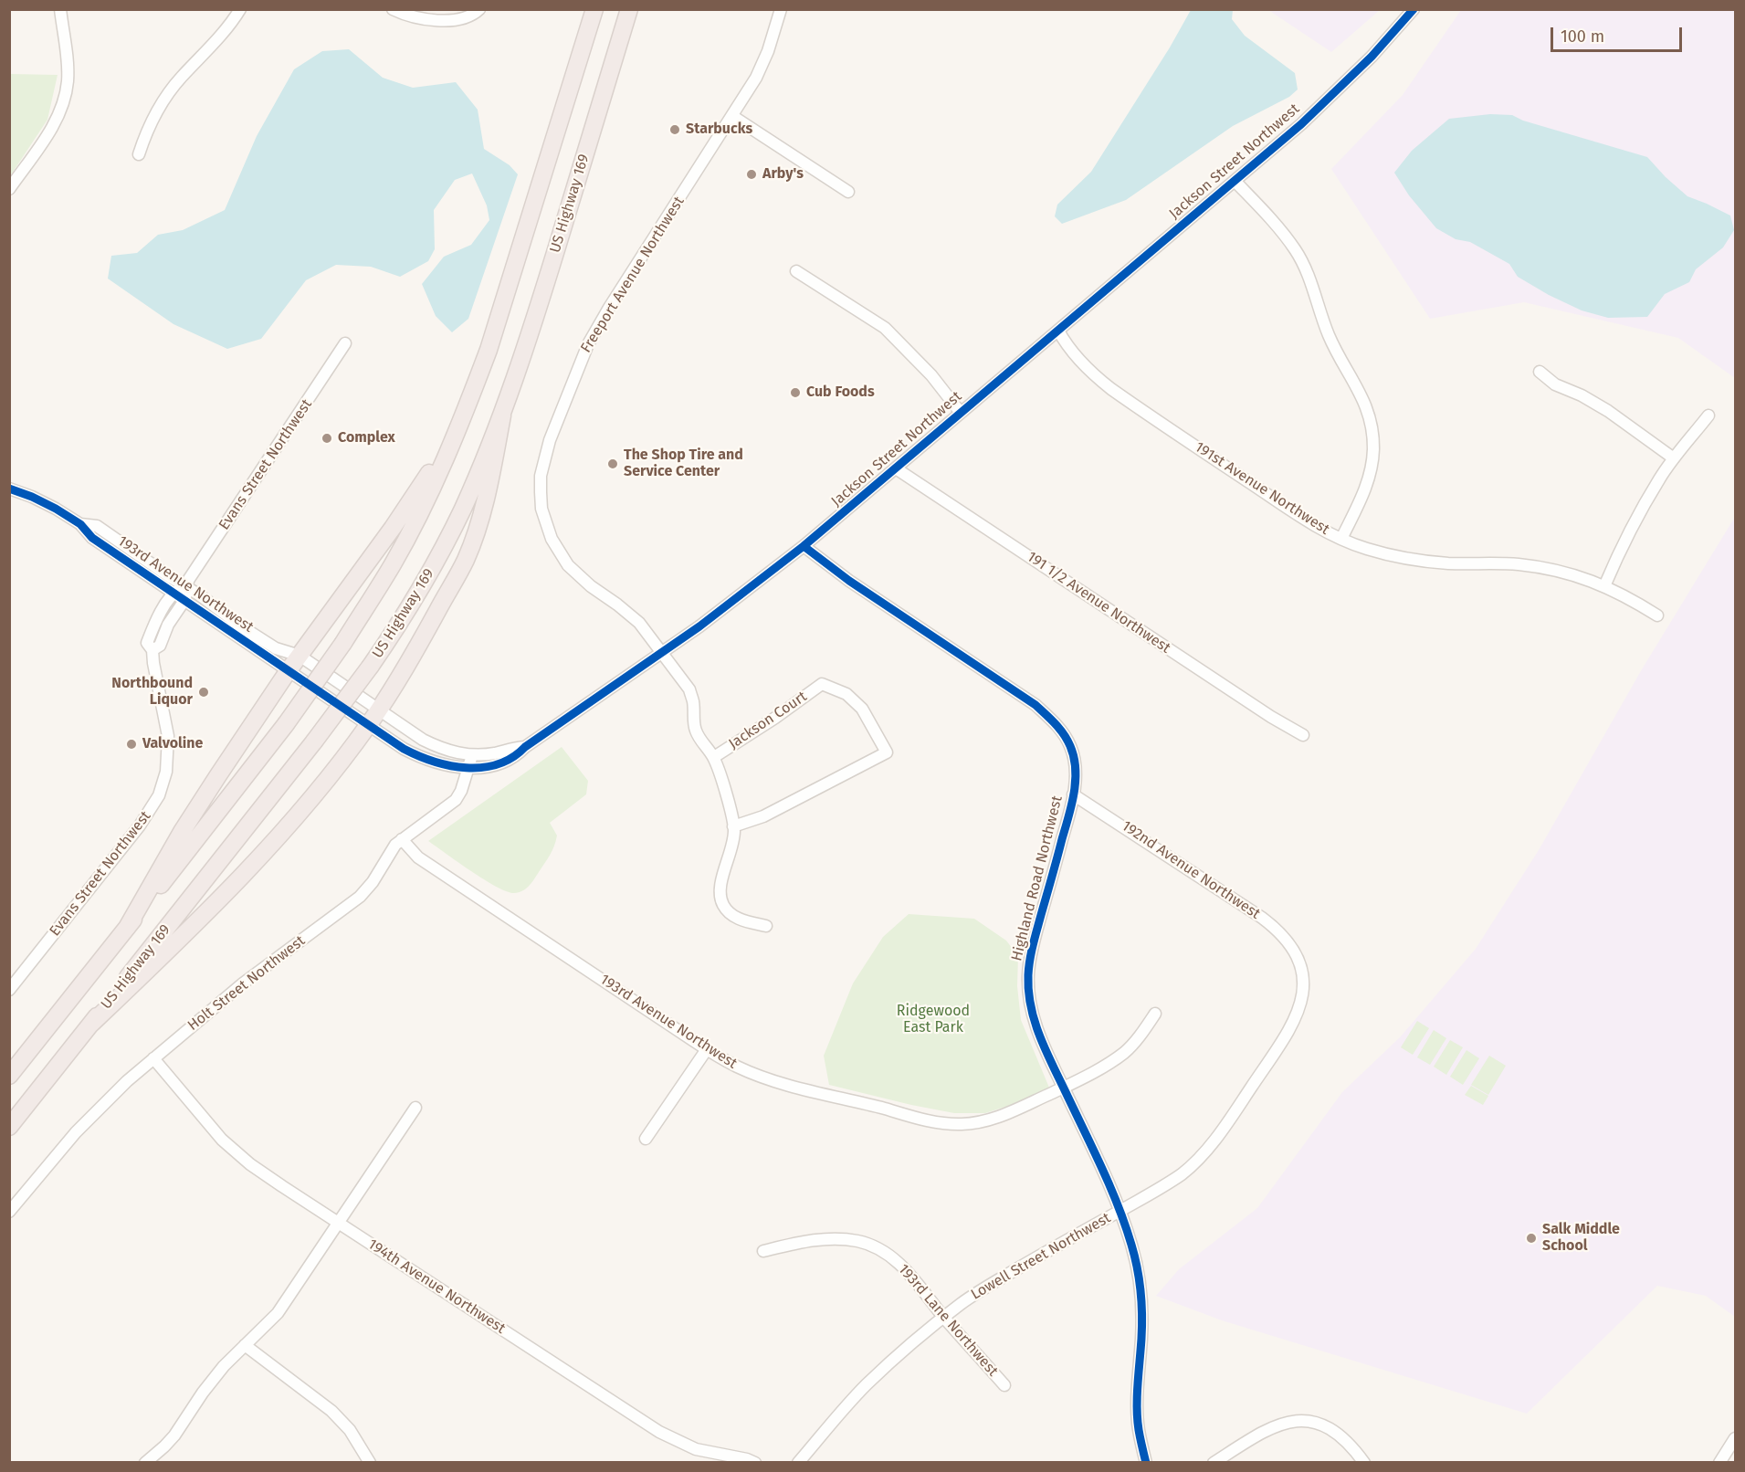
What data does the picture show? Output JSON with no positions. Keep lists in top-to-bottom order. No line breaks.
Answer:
{"streets":{"highway":["US Highway 169"],"street":["Jackson Street Northwest","Freeport Avenue Northwest","Evans Street Northwest","191st Avenue Northwest","193rd Avenue Northwest","191 1/2 Avenue Northwest","Jackson Court","192nd Avenue Northwest","Highland Road Northwest","Holt Street Northwest","Lowell Street Northwest","194th Avenue Northwest","193rd Lane Northwest"]},"crossings":[["Jackson Street Northwest","Freeport Avenue Northwest"],["Jackson Street Northwest","191st Avenue Northwest"],["Jackson Street Northwest","193rd Avenue Northwest"],["Jackson Street Northwest","191 1/2 Avenue Northwest"],["Jackson Street Northwest","Highland Road Northwest"],["Jackson Street Northwest","Holt Street Northwest"],["Freeport Avenue Northwest","Jackson Court"],["Evans Street Northwest","193rd Avenue Northwest"],["193rd Avenue Northwest","Highland Road Northwest"],["193rd Avenue Northwest","Holt Street Northwest"],["192nd Avenue Northwest","Highland Road Northwest"],["192nd Avenue Northwest","Lowell Street Northwest"],["Highland Road Northwest","Lowell Street Northwest"],["Holt Street Northwest","194th Avenue Northwest"],["Lowell Street Northwest","193rd Lane Northwest"]],"parks":["Ridgewood East Park"],"places":["Starbucks","Arby's","Cub Foods","Complex","The Shop Tire and Service Center","Northbound Liquor","Valvoline","Salk Middle School"],"scale_bar":"100 m"}
